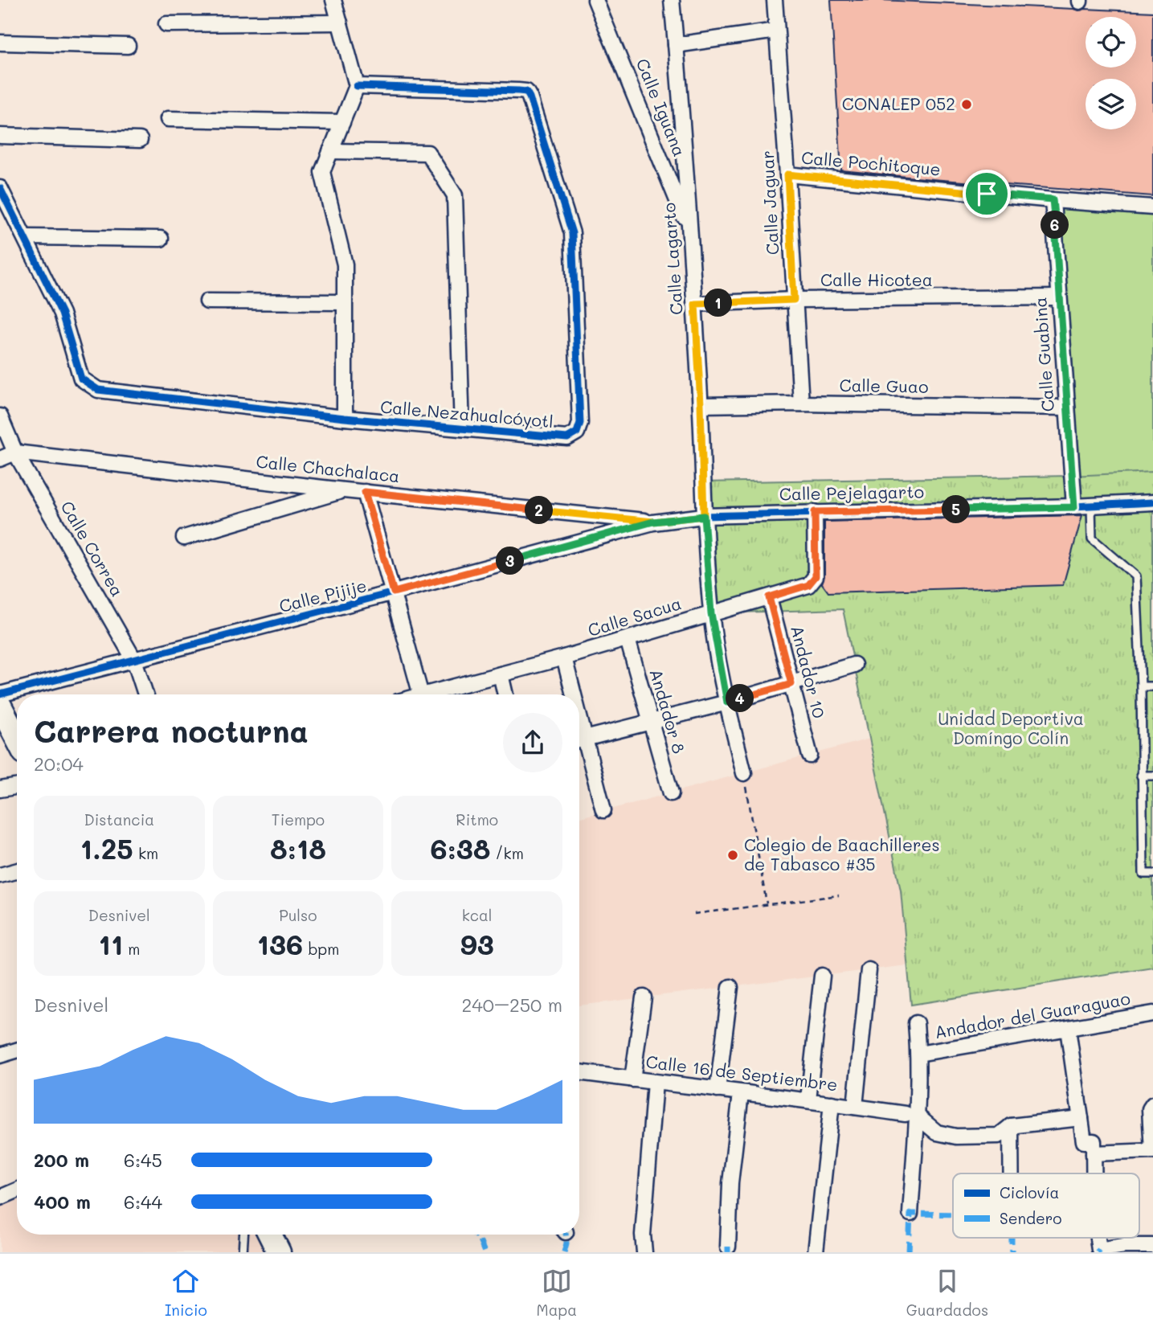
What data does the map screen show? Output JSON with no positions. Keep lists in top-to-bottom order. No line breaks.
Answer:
{"streets":{"street":["Calle Iguana","Calle Pochitoque","Calle Jaguar","Calle Lagarto","Calle Hicotea","Calle Guabina","Calle Guao","Calle Nezahualcóyotl","Calle Chachalaca","Calle Pejelagarto","Calle Correa","Calle Pijije","Calle Sacua","Andador 10","Andador 8","Andador del Guaraguao","Calle 16 de Septiembre"]},"crossings":[["Calle Iguana","Calle Lagarto"],["Calle Pochitoque","Calle Jaguar"],["Calle Pochitoque","Calle Guabina"],["Calle Jaguar","Calle Hicotea"],["Calle Jaguar","Calle Guao"],["Calle Lagarto","Calle Hicotea"],["Calle Lagarto","Calle Guao"],["Calle Lagarto","Calle Pejelagarto"],["Calle Lagarto","Calle Sacua"],["Calle Hicotea","Calle Guabina"],["Calle Guabina","Calle Guao"],["Calle Guabina","Calle Pejelagarto"],["Calle Chachalaca","Calle Pejelagarto"],["Calle Chachalaca","Calle Correa"],["Calle Chachalaca","Calle Pijije"],["Calle Pejelagarto","Calle Pijije"],["Calle Pejelagarto","Calle Sacua"],["Calle Correa","Calle Pijije"],["Calle Sacua","Andador 10"],["Calle Sacua","Andador 8"]],"parks":["Unidad Deportiva Domíngo Colín"],"places":["CONALEP 052","Colegio de Baachilleres de Tabasco #35"],"legend":["Ciclovía","Sendero"],"page":{"pins":["6","1","5","2","3","4"],"heading":["Carrera nocturna","20:04"],"stats":[["Distancia","1.25 km"],["Tiempo","8:18"],["Ritmo","6:38 /km"],["Desnivel","11 m"],["Pulso","136 bpm"],["kcal","93"]],"chart":["Desnivel","240–250 m"],"list":[{"name":"200 m","note":"6:45"},{"name":"400 m","note":"6:44"}],"tabs":["Inicio","Mapa","Guardados"]}}
